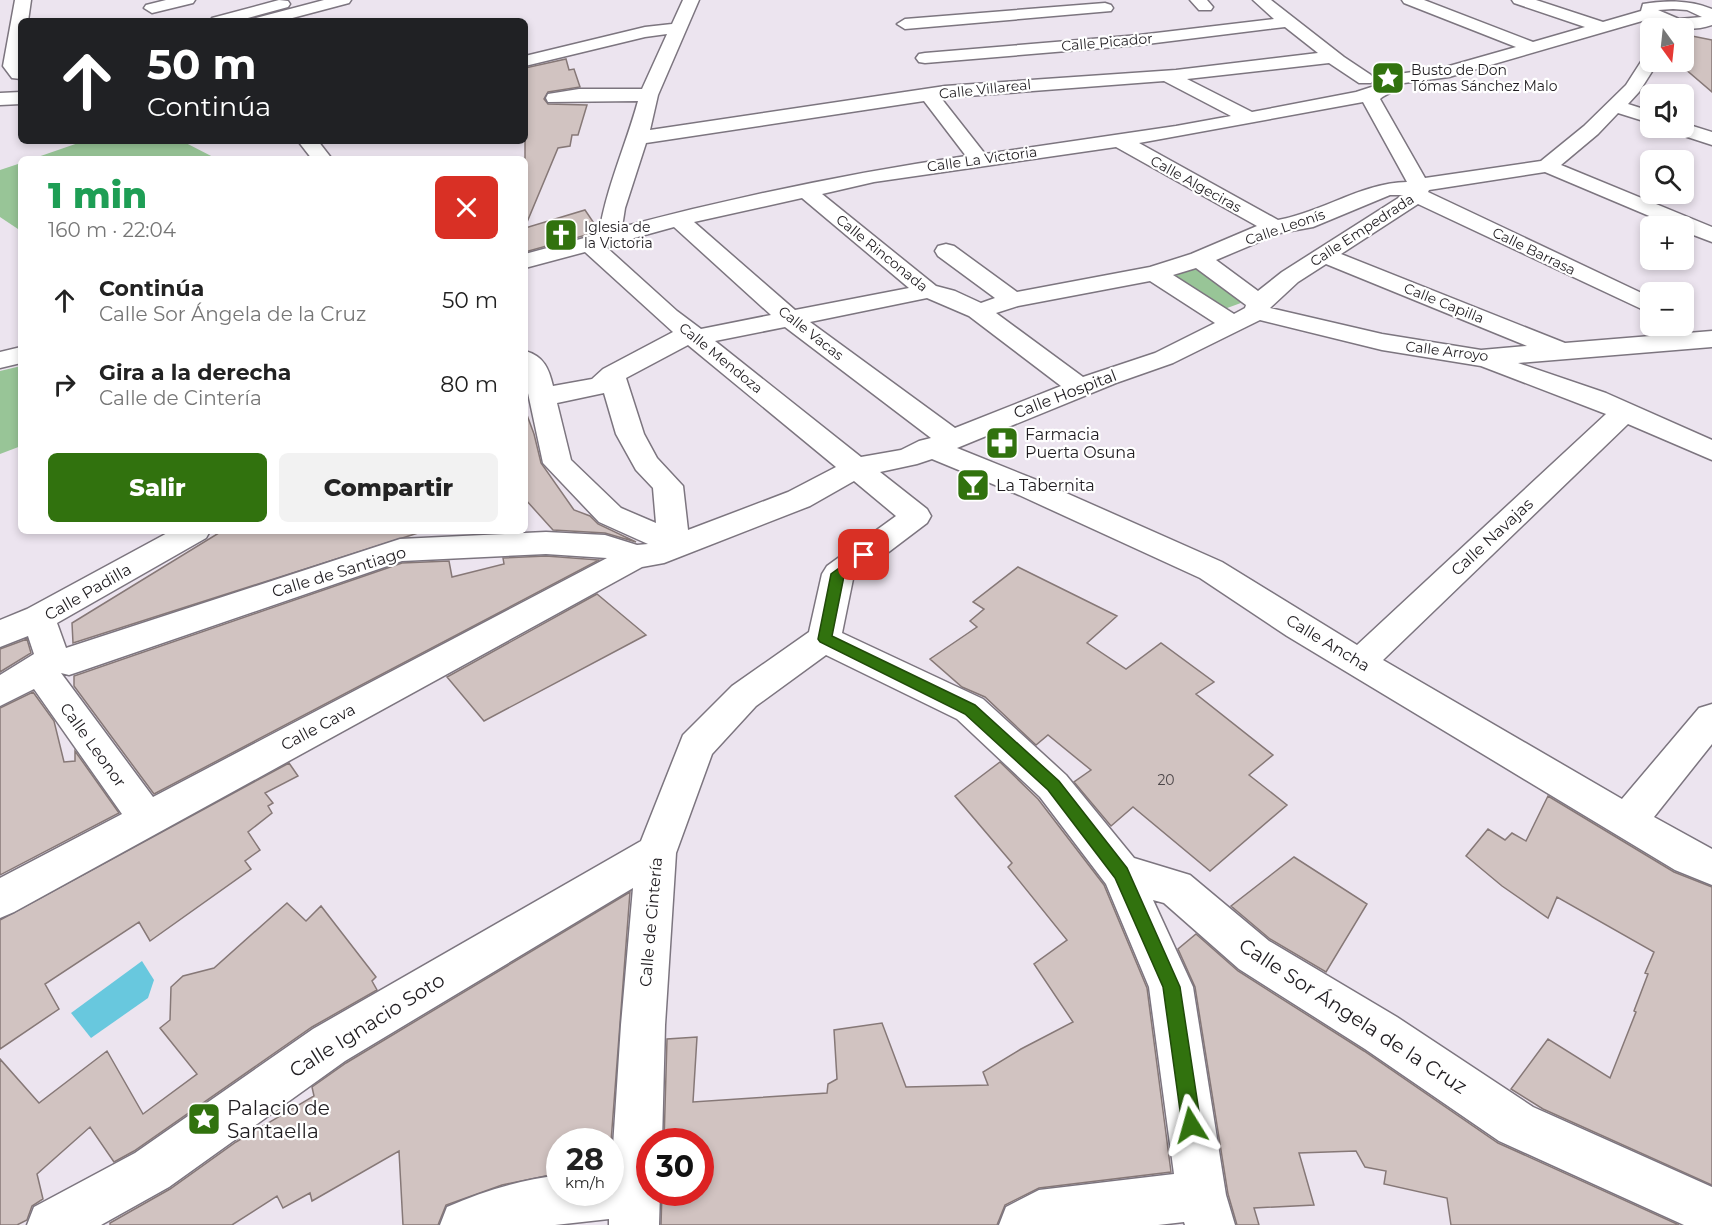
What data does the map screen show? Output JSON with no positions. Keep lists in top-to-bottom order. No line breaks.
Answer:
{"streets":{"street":["Calle Picador","Calle Villareal","Calle La Victoria","Calle Algeciras","Calle Leonís","Calle Empedrada","Calle Barrasa","Calle Rinconada","Calle Capilla","Calle Vacas","Calle Arroyo","Calle Mendoza","Calle Hospital","Calle Navajas","Calle de Santiago","Calle Padilla","Calle Ancha","Calle Cava","Calle Leonor","Calle de Cintería","Calle Sor Ángela de la Cruz","Calle Ignacio Soto"]},"crossings":[["Calle La Victoria","Calle Algeciras"],["Calle La Victoria","Calle Rinconada"],["Calle La Victoria","Calle Vacas"],["Calle La Victoria","Calle Mendoza"],["Calle Algeciras","Calle Leonís"],["Calle Leonís","Calle Empedrada"],["Calle Leonís","Calle Barrasa"],["Calle Leonís","Calle Rinconada"],["Calle Empedrada","Calle Barrasa"],["Calle Empedrada","Calle Capilla"],["Calle Empedrada","Calle Arroyo"],["Calle Empedrada","Calle Hospital"],["Calle Rinconada","Calle Hospital"],["Calle Capilla","Calle Arroyo"],["Calle Vacas","Calle Hospital"],["Calle Vacas","Calle Ancha"],["Calle Arroyo","Calle Hospital"],["Calle Mendoza","Calle Hospital"],["Calle Hospital","Calle de Santiago"],["Calle Hospital","Calle Ancha"],["Calle Hospital","Calle Cava"],["Calle Navajas","Calle Ancha"],["Calle de Santiago","Calle Padilla"],["Calle de Santiago","Calle Cava"],["Calle de Santiago","Calle Leonor"],["Calle Padilla","Calle Leonor"],["Calle Cava","Calle Leonor"],["Calle de Cintería","Calle Ignacio Soto"]],"places":{"place":["Busto de Don Tómas Sánchez Malo","Palacio de Santaella"],"church":["Iglesia de la Victoria"],"pharmacy":["Farmacia Puerta Osuna"],"bar":["La Tabernita"]},"house_numbers":["20"],"north":"bottom","page":{"map_buttons":["+","−"],"turn":["50 m","Continúa"],"heading":["1 min","160 m · 22:04"],"list":[{"name":"Continúa","note":"Calle Sor Ángela de la Cruz","value":"50 m"},{"name":"Gira a la derecha","note":"Calle de Cintería","value":"80 m"}],"buttons":["Salir","Compartir"],"speed":"28 km/h","limit":"30"}}
